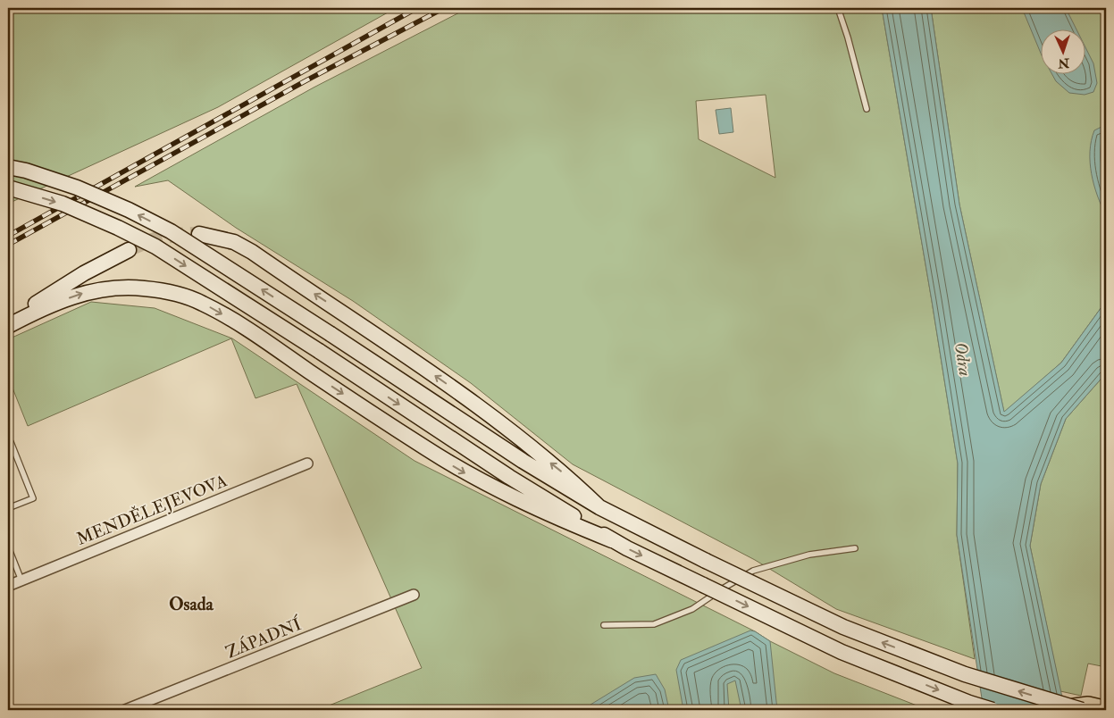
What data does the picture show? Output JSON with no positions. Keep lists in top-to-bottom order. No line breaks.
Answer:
{"streets":{"street":["MENDĚLEJEVOVA","ZÁPADNÍ"]},"districts":["Osada"],"water":["Odra"],"north":"bottom"}
